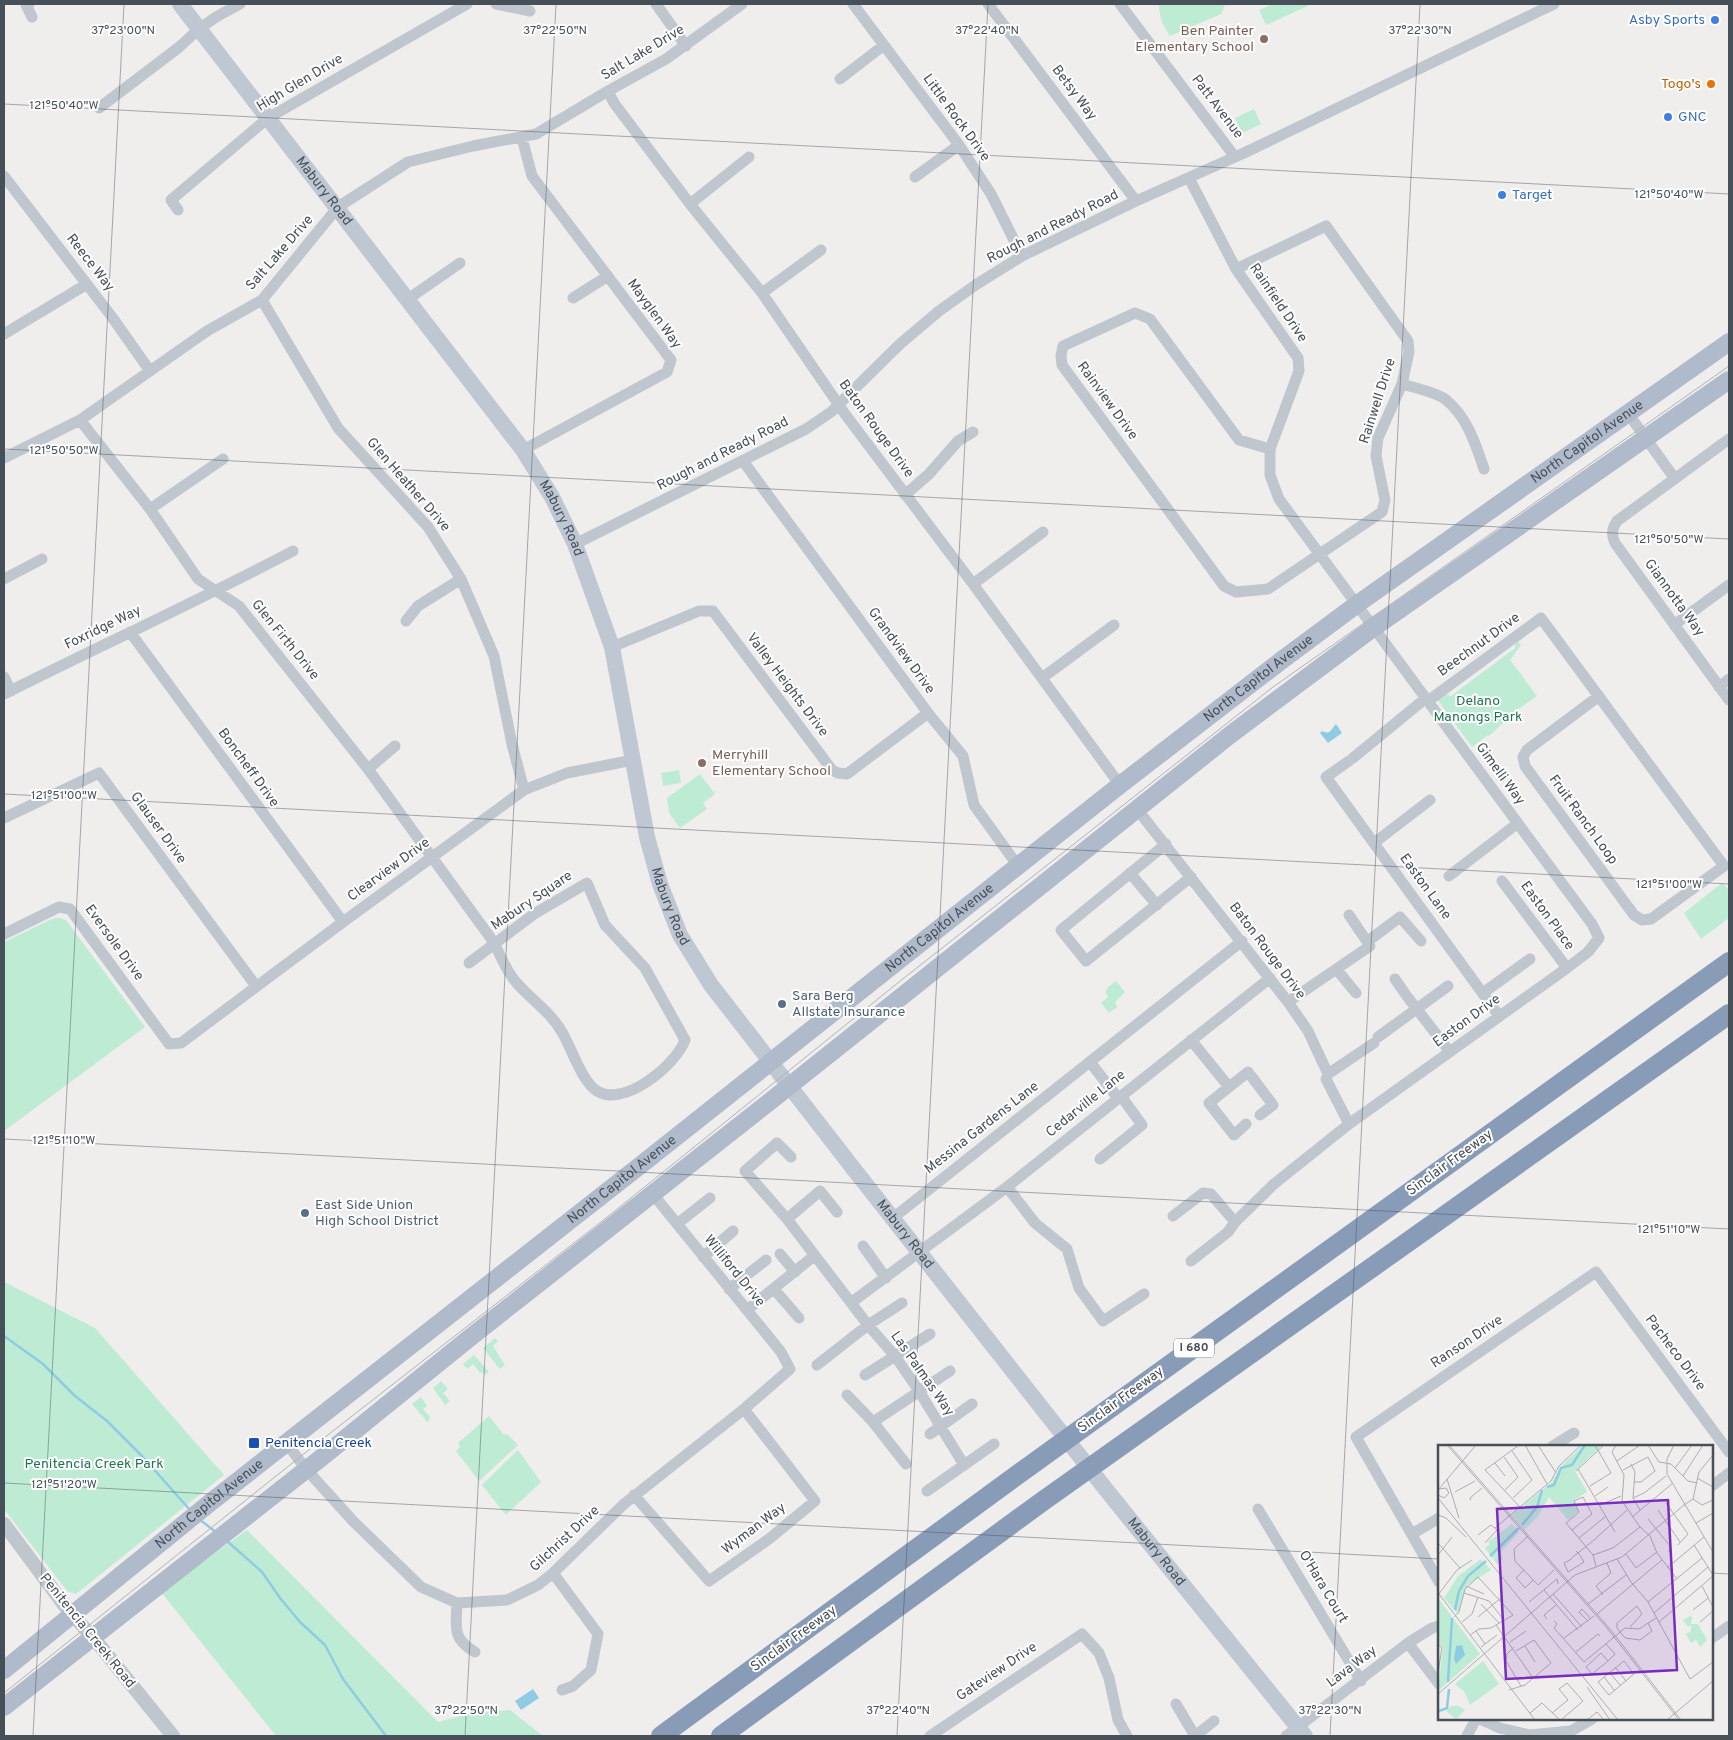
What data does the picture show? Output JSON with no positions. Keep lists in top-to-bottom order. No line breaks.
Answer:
{"streets":{"highway":["Sinclair Freeway","I 680"],"main road":["Mabury Road","North Capitol Avenue"],"street":["Salt Lake Drive","High Glen Drive","Betsy Way","Patt Avenue","Little Rock Drive","Rough and Ready Road","Reece Way","Rainfield Drive","Mayglen Way","Rainview Drive","Rainwell Drive","Baton Rouge Drive","Glen Heather Drive","Giannotta Way","Foxridge Way","Glen Firth Drive","Beechnut Drive","Grandview Drive","Valley Heights Drive","Boncheff Drive","Gimelli Way","Fruit Ranch Loop","Glauser Drive","Clearview Drive","Easton Lane","Mabury Square","Easton Place","Eversole Drive","Easton Drive","Cedarville Lane","Messina Gardens Lane","Williford Drive","Ranson Drive","Pacheco Drive","Las Palmas Way","Wyman Way","Gilchrist Drive","O'Hara Court","Penitencia Creek Road","Lava Way","Gateview Drive"]},"crossings":[["Salt Lake Drive","Mabury Road"],["Salt Lake Drive","Reece Way"],["Salt Lake Drive","Mayglen Way"],["Salt Lake Drive","Baton Rouge Drive"],["Salt Lake Drive","Glen Heather Drive"],["Salt Lake Drive","Glen Firth Drive"],["High Glen Drive","Mabury Road"],["Betsy Way","Rough and Ready Road"],["Patt Avenue","Rough and Ready Road"],["Little Rock Drive","Rough and Ready Road"],["Mabury Road","Rough and Ready Road"],["Mabury Road","Mayglen Way"],["Mabury Road","North Capitol Avenue"],["Mabury Road","Valley Heights Drive"],["Mabury Road","Clearview Drive"],["Mabury Road","Cedarville Lane"],["Mabury Road","Messina Gardens Lane"],["Mabury Road","Lava Way"],["Rough and Ready Road","Rainfield Drive"],["Rough and Ready Road","Baton Rouge Drive"],["Rough and Ready Road","Grandview Drive"],["Rainfield Drive","Rainview Drive"],["Rainfield Drive","Rainwell Drive"],["Rainfield Drive","North Capitol Avenue"],["Rainfield Drive","Gimelli Way"],["Rainview Drive","Rainwell Drive"],["Baton Rouge Drive","North Capitol Avenue"],["Baton Rouge Drive","Easton Drive"],["Baton Rouge Drive","Cedarville Lane"],["Baton Rouge Drive","Messina Gardens Lane"],["North Capitol Avenue","Grandview Drive"],["North Capitol Avenue","Gimelli Way"],["North Capitol Avenue","Williford Drive"],["North Capitol Avenue","Gilchrist Drive"],["North Capitol Avenue","Penitencia Creek Road"],["Glen Heather Drive","Clearview Drive"],["Foxridge Way","Glen Firth Drive"],["Foxridge Way","Boncheff Drive"],["Glen Firth Drive","Clearview Drive"],["Glen Firth Drive","Mabury Square"],["Beechnut Drive","Gimelli Way"],["Beechnut Drive","Fruit Ranch Loop"],["Beechnut Drive","Easton Lane"],["Grandview Drive","Valley Heights Drive"],["Boncheff Drive","Clearview Drive"],["Gimelli Way","Easton Lane"],["Gimelli Way","Easton Drive"],["Glauser Drive","Clearview Drive"],["Clearview Drive","Mabury Square"],["Clearview Drive","Eversole Drive"],["Easton Lane","Easton Drive"],["Easton Place","Easton Drive"],["Williford Drive","Gilchrist Drive"],["Ranson Drive","Pacheco Drive"],["Wyman Way","Gilchrist Drive"],["O'Hara Court","Lava Way"]],"parks":["Delano Manongs Park","Penitencia Creek Park"],"places":{"other":["Asby Sports","Ben Painter Elementary School","Togo's","GNC","Target","Merryhill Elementary School","Sara Berg Allstate Insurance","East Side Union High School District"],"transit":["Penitencia Creek"]},"coordinates":["37°23'00\"N","37°22'50\"N","37°22'40\"N","37°22'30\"N","121°50'40\"W","121°50'50\"W","121°51'00\"W","121°51'10\"W","121°51'20\"W"]}
